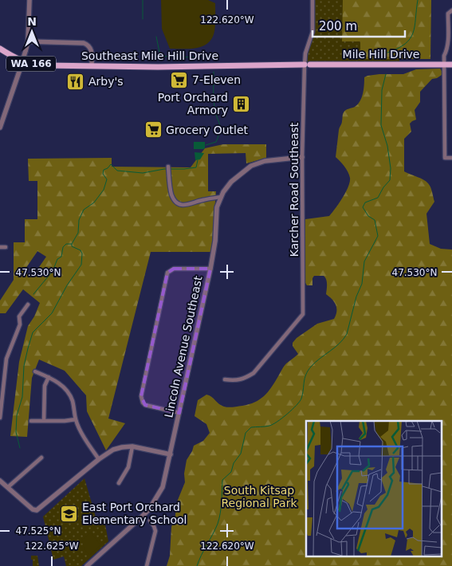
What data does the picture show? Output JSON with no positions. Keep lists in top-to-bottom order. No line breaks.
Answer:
{"streets":{"main road":["Mile Hill Drive","Southeast Mile Hill Drive","WA 166"],"street":["Karcher Road Southeast","Lincoln Avenue Southeast"]},"crossings":[["Mile Hill Drive","Southeast Mile Hill Drive"],["Mile Hill Drive","Karcher Road Southeast"],["Southeast Mile Hill Drive","Karcher Road Southeast"],["Karcher Road Southeast","Lincoln Avenue Southeast"]],"parks":["South Kitsap Regional Park"],"places":{"supermarket":["7-Eleven","Grocery Outlet"],"restaurant":["Arby's"],"building":["Port Orchard Armory"],"school or university":["East Port Orchard Elementary School"]},"scale_bar":"200 m","north":"top","coordinates":["122.620°W","47.530°N","47.525°N","122.625°W"]}
